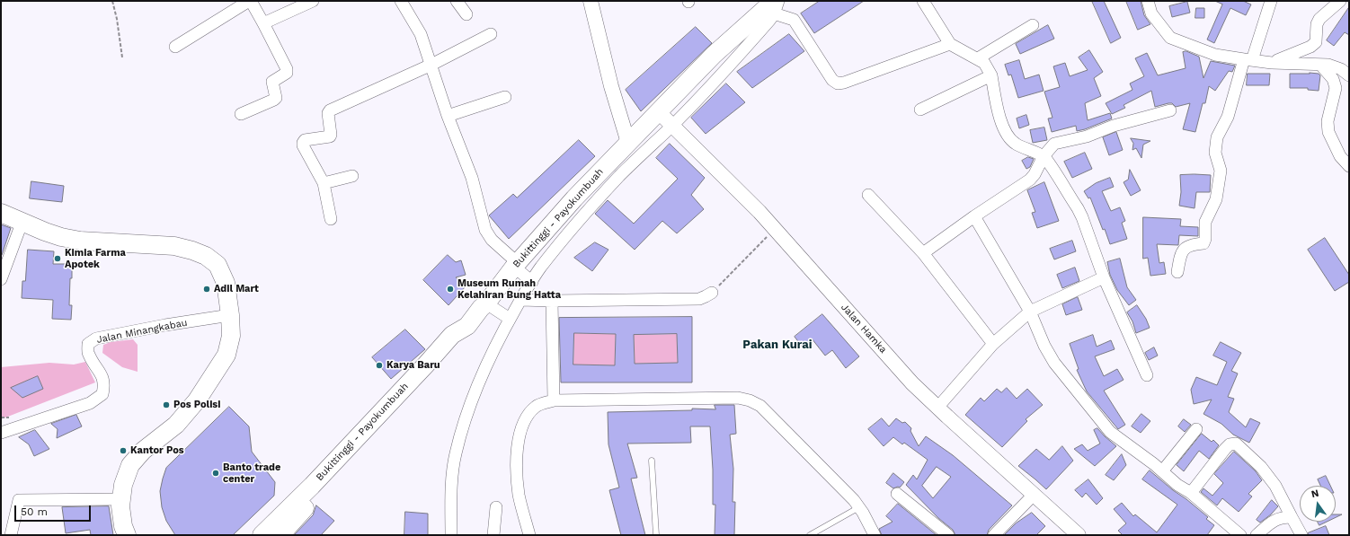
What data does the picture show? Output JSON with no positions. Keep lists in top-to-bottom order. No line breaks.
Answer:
{"streets":{"main road":["Bukittinggi - Payokumbuah"],"street":["Jalan Hamka","Jalan Minangkabau"]},"crossings":[["Bukittinggi - Payokumbuah","Jalan Hamka"]],"districts":["Pakan Kurai"],"places":["Kimia Farma Apotek","Adil Mart","Museum Rumah Kelahiran Bung Hatta","Karya Baru","Pos Polisi","Kantor Pos","Banto trade center"],"scale_bar":"50 m","north":"top"}
